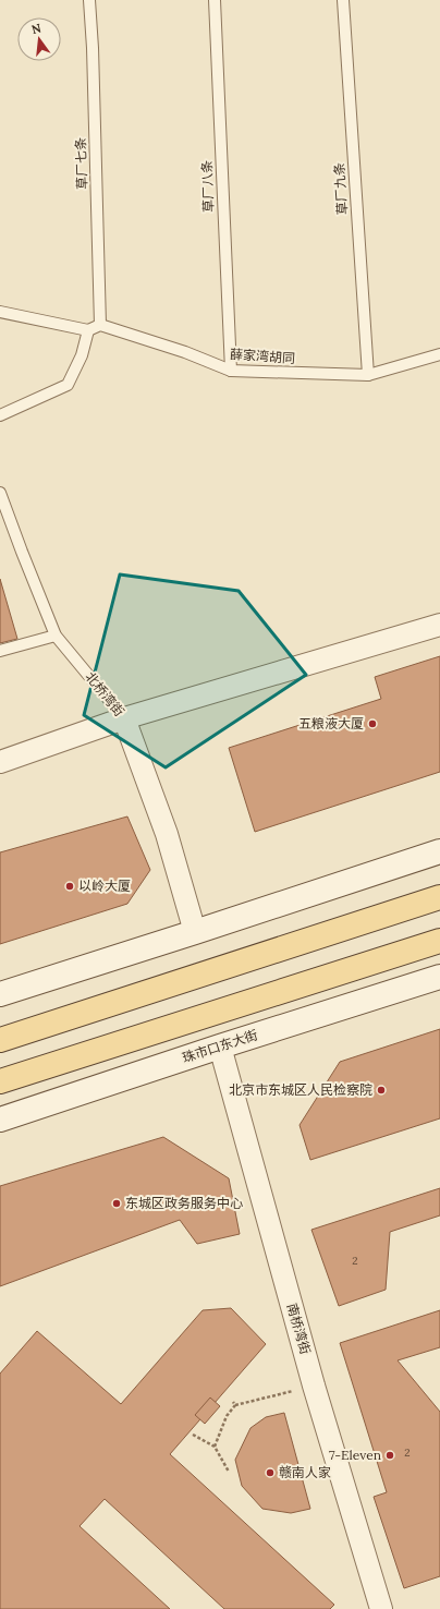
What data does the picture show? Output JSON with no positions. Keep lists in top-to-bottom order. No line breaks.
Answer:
{"streets":{"street":["北桥湾街","珠市口东大街","南桥湾街"],"lane":["草厂七条","草厂八条","草厂九条","薛家湾胡同"]},"crossings":[["草厂七条","薛家湾胡同"],["草厂八条","薛家湾胡同"],["草厂九条","薛家湾胡同"],["珠市口东大街","南桥湾街"]],"places":["五粮液大厦","以岭大厦","北京市东城区人民检察院","东城区政务服务中心","7-Eleven","赣南人家"],"house_numbers":["2","2"],"north":"top"}
